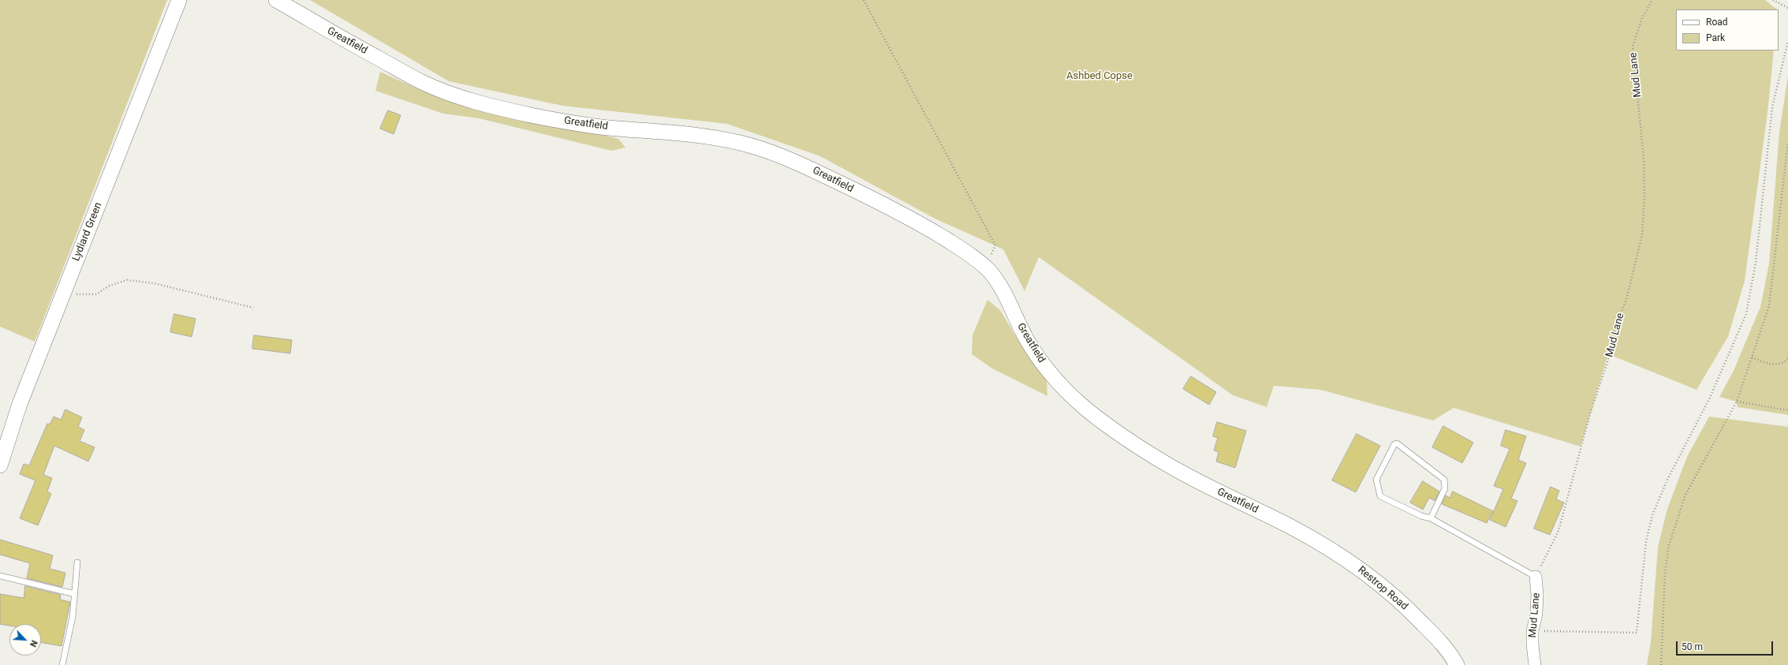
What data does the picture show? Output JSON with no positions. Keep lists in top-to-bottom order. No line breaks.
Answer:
{"streets":{"street":["Greatfield","Mud Lane","Lydiard Green","Restrop Road"]},"crossings":[["Greatfield","Restrop Road"]],"parks":["Ashbed Copse"],"legend":["Road","Park"],"scale_bar":"50 m","north":"bottom right"}
